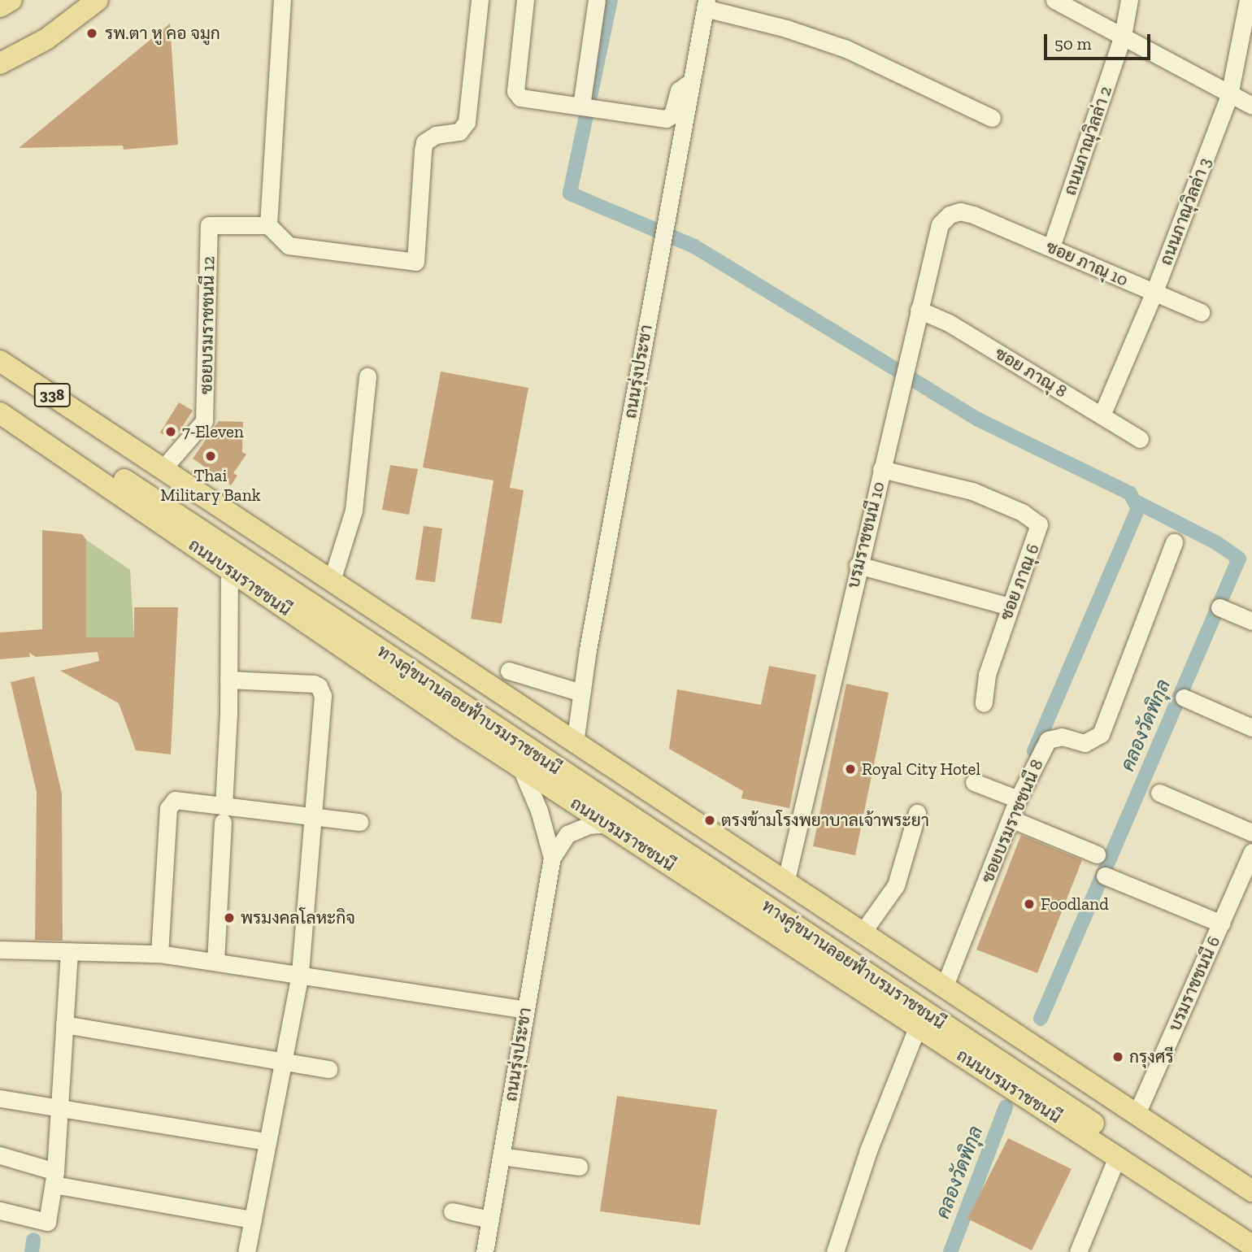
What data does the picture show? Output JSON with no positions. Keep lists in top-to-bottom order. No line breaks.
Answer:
{"streets":{"main road":["338","ถนนบรมราชชนนี","ทางคู่ขนานลอยฟ้าบรมราชชนนี"],"street":["ถนนภาณุวิลล่า 2","ถนนภาณุวิลล่า 3","ซอย ภาณุ 10","ซอยบรมราชชนนี 12","ถนนรุ่งประชา","ซอย ภาณุ 8","บรมราชชนนี 10","ซอย ภาณุ 6","ซอยบรมราชชนนี 8","บรมราชชนนี 6"]},"crossings":[["ถนนภาณุวิลล่า 2","ซอย ภาณุ 10"],["ถนนภาณุวิลล่า 3","ซอย ภาณุ 10"],["ถนนภาณุวิลล่า 3","ซอย ภาณุ 8"],["ซอย ภาณุ 10","บรมราชชนนี 10"],["ซอยบรมราชชนนี 12","338"],["ถนนรุ่งประชา","ถนนบรมราชชนนี"],["ซอย ภาณุ 8","บรมราชชนนี 10"],["บรมราชชนนี 10","ซอย ภาณุ 6"]],"water":["คลองวัดพิกุล"],"places":["รพ.ตา หู คอ จมูก","7-Eleven","Thai Military Bank","Royal City Hotel","ตรงข้ามโรงพยาบาลเจ้าพระยา","Foodland","พรมงคลโลหะกิจ","กรุงศรี"],"scale_bar":"50 m"}
